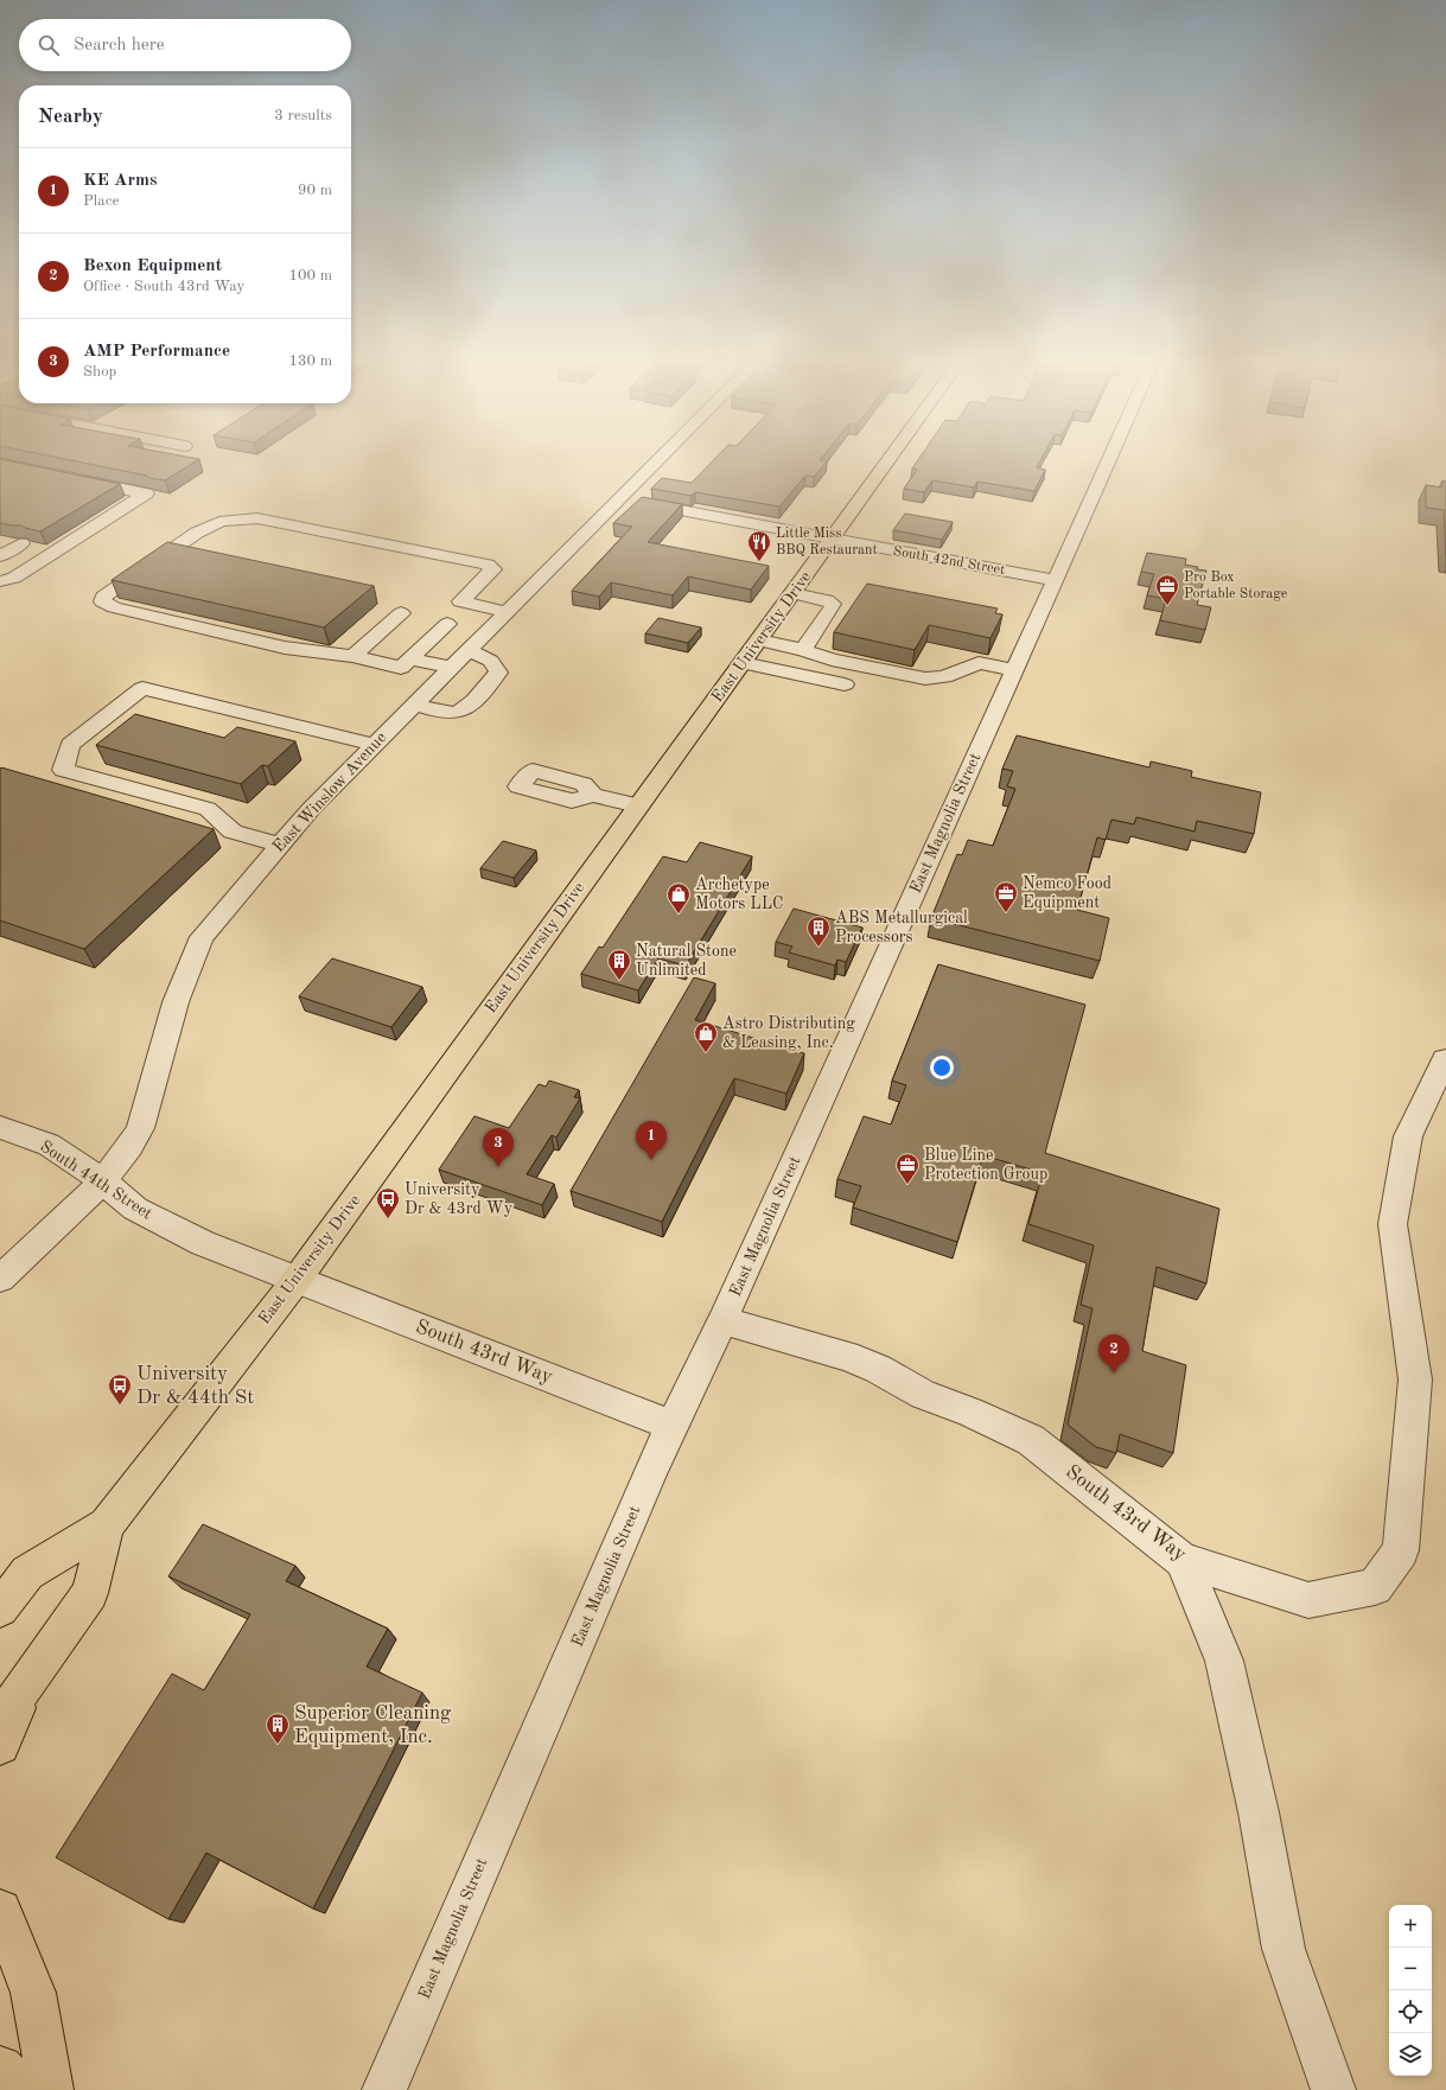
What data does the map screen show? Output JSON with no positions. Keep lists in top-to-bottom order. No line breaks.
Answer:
{"streets":{"main road":["East University Drive"],"street":["South 42nd Street","East Winslow Avenue","East Magnolia Street","South 44th Street","South 43rd Way"]},"crossings":[["South 42nd Street","East University Drive"],["South 42nd Street","East Winslow Avenue"],["South 42nd Street","East Magnolia Street"],["East University Drive","South 44th Street"],["East University Drive","South 43rd Way"],["East Winslow Avenue","South 44th Street"],["East Magnolia Street","South 43rd Way"],["South 44th Street","South 43rd Way"]],"places":{"restaurant":["Little Miss BBQ Restaurant"],"office":["Pro Box Portable Storage","Nemco Food Equipment","Blue Line Protection Group"],"shop":["Archetype Motors LLC","Astro Distributing & Leasing, Inc."],"building":["ABS Metallurgical Processors","Natural Stone Unlimited","Superior Cleaning Equipment, Inc."],"bus stop":["University Dr & 43rd Wy","University Dr & 44th St"]},"page":{"search":"Search here","heading":["Nearby","3 results"],"list":[{"mark":"1","name":"KE Arms","note":"Place","value":"90 m"},{"mark":"2","name":"Bexon Equipment","note":"Office · South 43rd Way","value":"100 m"},{"mark":"3","name":"AMP Performance","note":"Shop","value":"130 m"}],"pins":["1","3","2"],"map_buttons":["+","−"]}}
